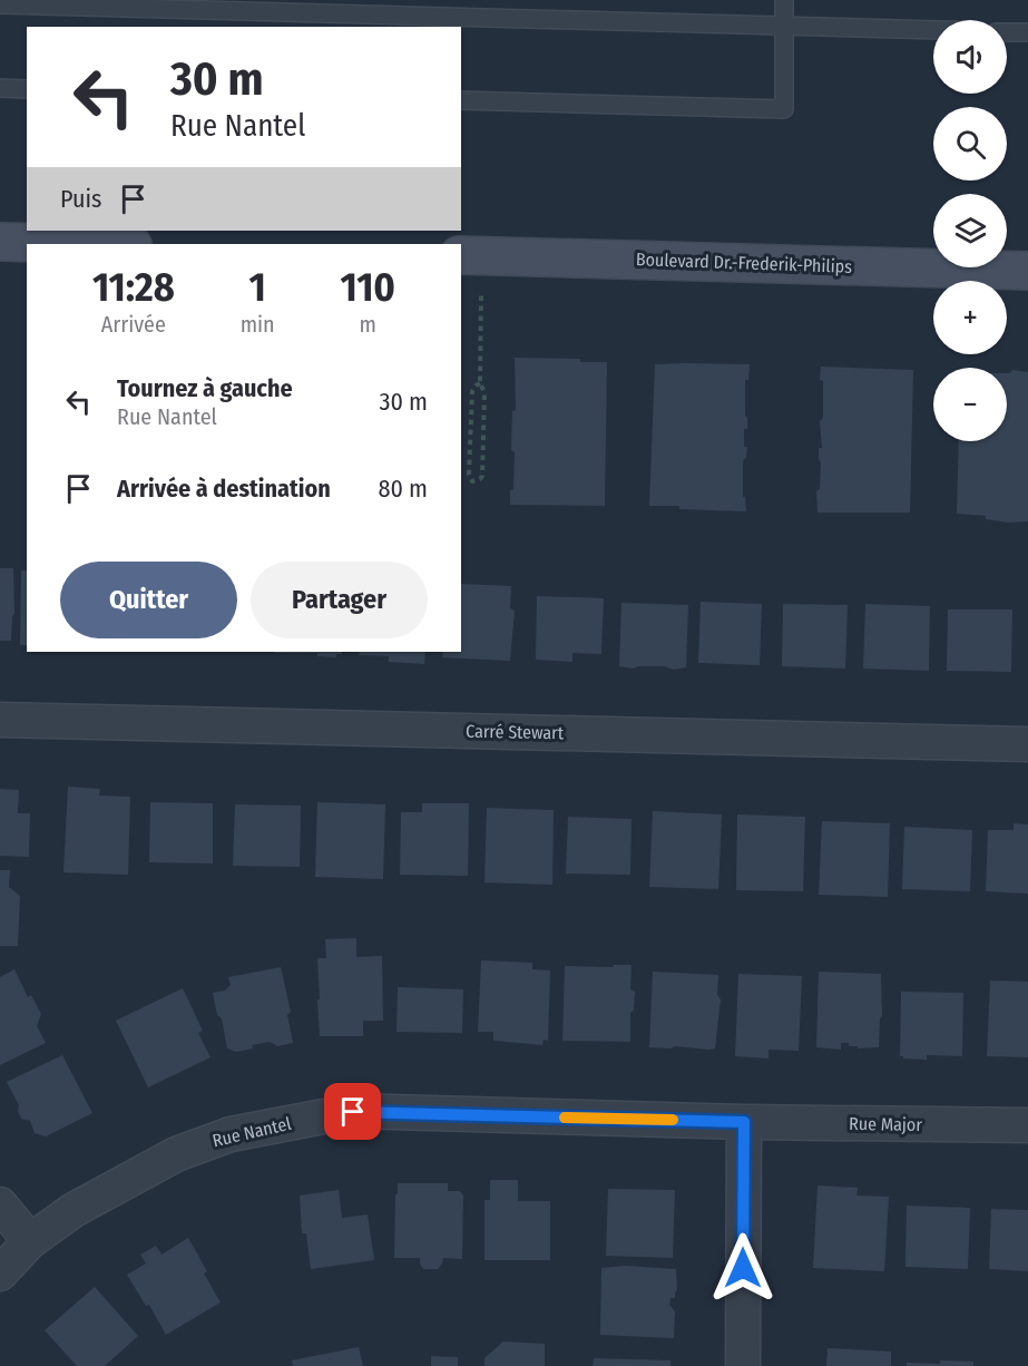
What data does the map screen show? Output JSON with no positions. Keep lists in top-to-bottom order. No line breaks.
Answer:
{"streets":{"street":["Boulevard Dr.-Frederik-Philips","Carré Stewart","Rue Major","Rue Nantel"]},"crossings":[["Rue Major","Rue Nantel"]],"page":{"map_buttons":["+","−"],"turn":["30 m","Rue Nantel"],"then":"Puis","eta":["11:28","Arrivée","1","min","110","m"],"list":[{"name":"Tournez à gauche","note":"Rue Nantel","value":"30 m"},{"name":"Arrivée à destination","value":"80 m"}],"buttons":["Quitter","Partager"]}}
